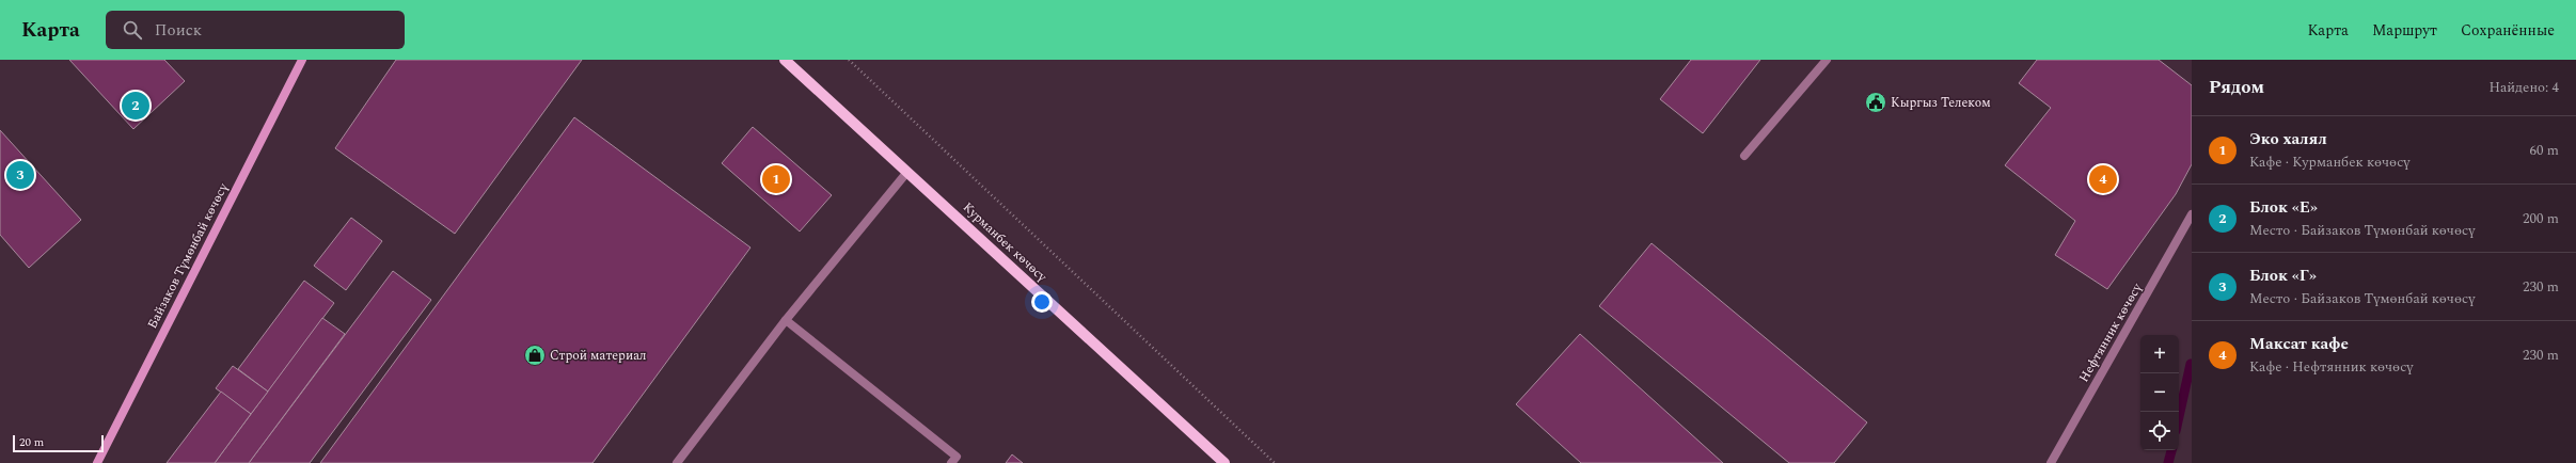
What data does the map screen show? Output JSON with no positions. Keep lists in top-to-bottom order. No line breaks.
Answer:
{"streets":{"main road":["Курманбек көчөсү","Байзаков Түмөнбай көчөсү"],"street":["Нефтянник көчөсү"]},"places":{"public building":["Кыргыз Телеком"],"shop":["Строй материал"]},"scale_bar":"20 m","page":{"header":"Карта","search":"Поиск","nav":["Карта","Маршрут","Сохранённые"],"heading":["Рядом","Найдено: 4"],"pins":["2","3","1","4"],"list":[{"mark":"1","name":"Эко халял","note":"Кафе · Курманбек көчөсү","value":"60 m"},{"mark":"2","name":"Блок «Е»","note":"Место · Байзаков Түмөнбай көчөсү","value":"200 m"},{"mark":"3","name":"Блок «Г»","note":"Место · Байзаков Түмөнбай көчөсү","value":"230 m"},{"mark":"4","name":"Максат кафе","note":"Кафе · Нефтянник көчөсү","value":"230 m"}],"map_buttons":["+","−"],"scale":"20 m"}}
